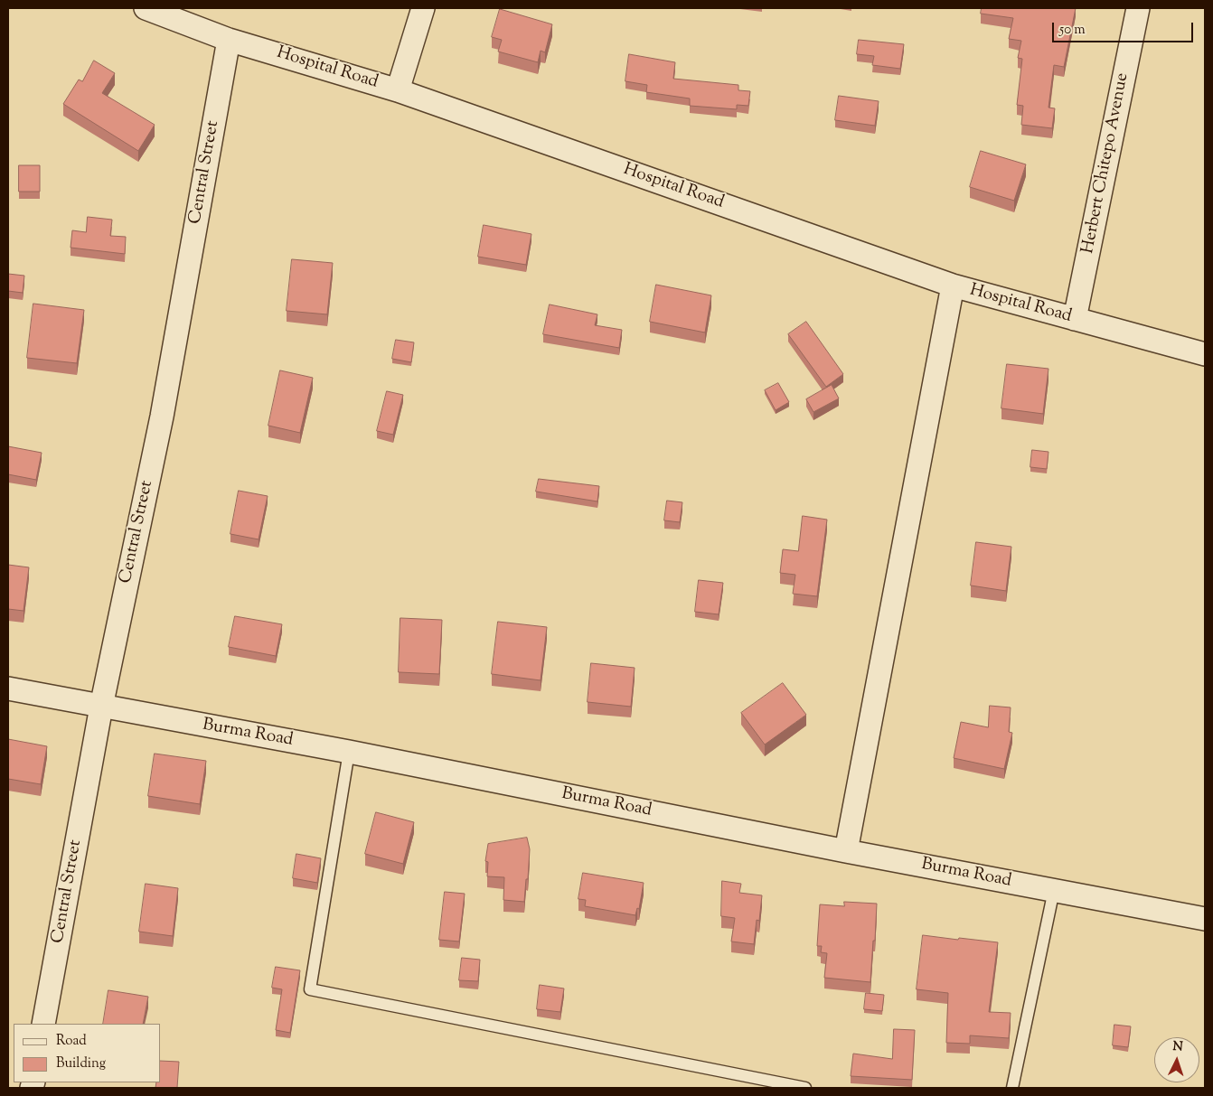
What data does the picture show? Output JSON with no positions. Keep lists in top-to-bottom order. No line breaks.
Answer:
{"streets":{"street":["Hospital Road","Herbert Chitepo Avenue","Central Street","Burma Road"]},"crossings":[["Hospital Road","Herbert Chitepo Avenue"],["Hospital Road","Central Street"],["Central Street","Burma Road"]],"legend":["Road","Building"],"scale_bar":"50 m","north":"top"}
